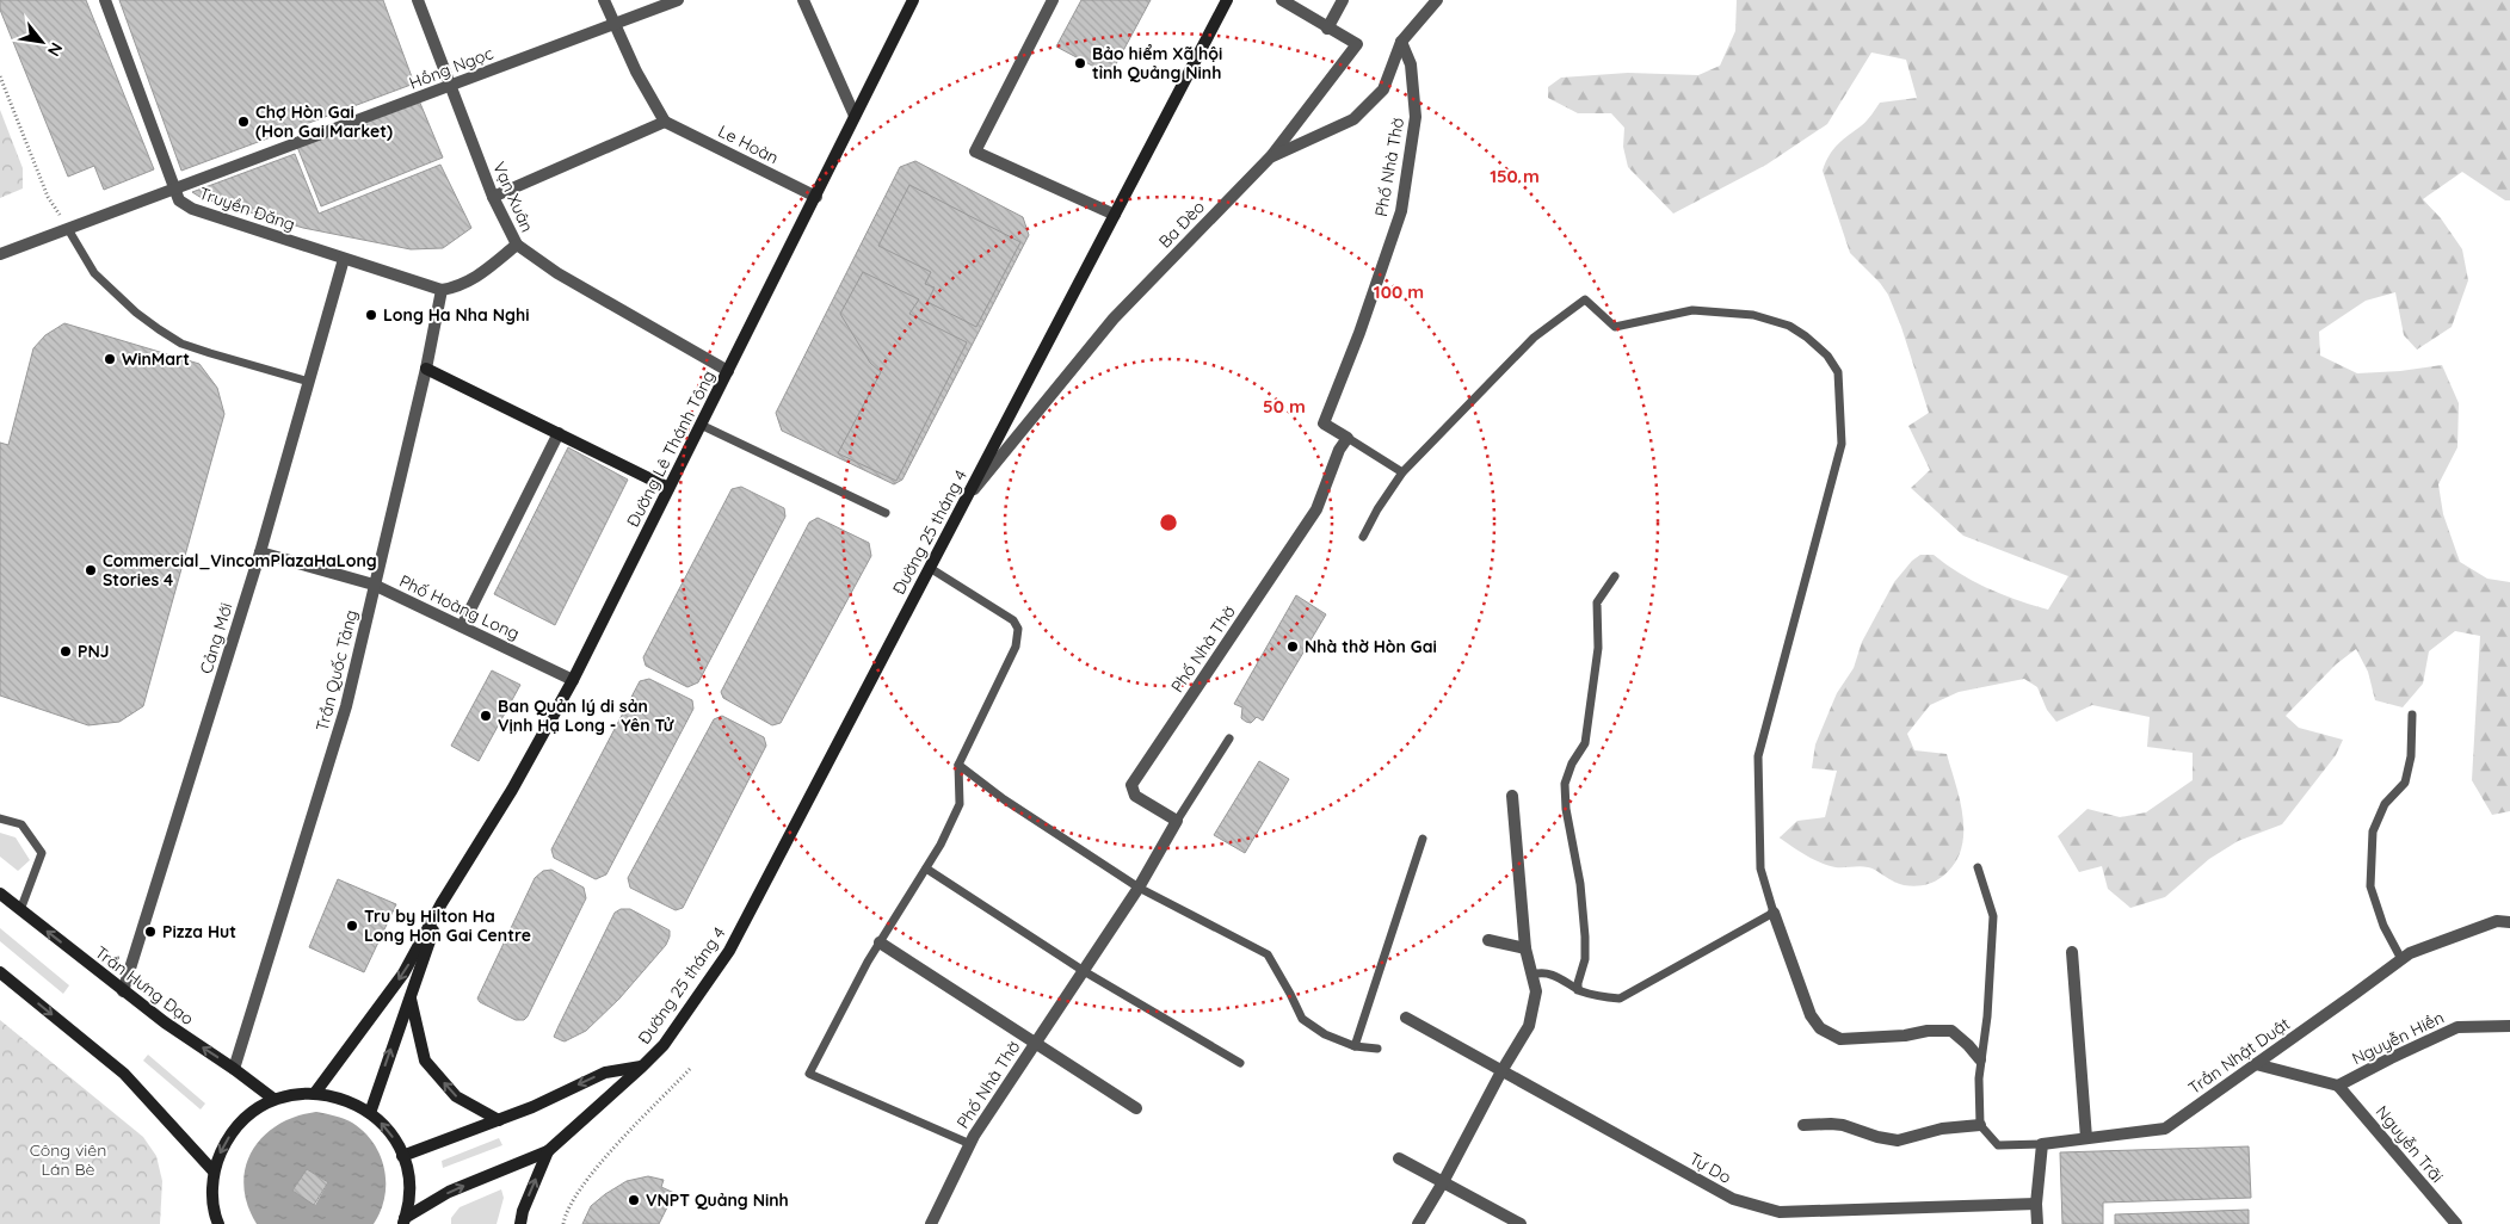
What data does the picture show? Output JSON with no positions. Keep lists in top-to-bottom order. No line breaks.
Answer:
{"streets":{"street":["Hồng Ngọc","Le Hoàn","Phố Nhà Thờ","Vạn Xuân","Truyền Đăng","Ba Đèo","Đường Lê Thánh Tông","Đường 25 tháng 4","Phố Hoàng Long","Cảng Mới","Trần Quốc Tảng","Trần Hưng Đạo","Nguyễn Hiền","Trần Nhật Duật","Nguyễn Trãi","Tự Do"]},"crossings":[["Hồng Ngọc","Vạn Xuân"],["Hồng Ngọc","Truyền Đăng"],["Le Hoàn","Đường Lê Thánh Tông"],["Phố Nhà Thờ","Ba Đèo"],["Vạn Xuân","Đường Lê Thánh Tông"],["Truyền Đăng","Cảng Mới"],["Truyền Đăng","Trần Quốc Tảng"],["Ba Đèo","Đường 25 tháng 4"],["Đường Lê Thánh Tông","Phố Hoàng Long"],["Phố Hoàng Long","Cảng Mới"],["Phố Hoàng Long","Trần Quốc Tảng"],["Cảng Mới","Trần Hưng Đạo"],["Trần Quốc Tảng","Trần Hưng Đạo"],["Nguyễn Hiền","Nguyễn Trãi"]],"parks":["Công viên Lán Bè"],"places":["Bảo hiểm Xã hội tỉnh Quảng Ninh","Chợ Hòn Gai (Hon Gai Market)","Long Ha Nha Nghi","WinMart","Commercial_VincomPlazaHaLong Stories 4","Nhà thờ Hòn Gai","PNJ","Ban Quản lý di sản Vịnh Hạ Long - Yên Tử","Tru by Hilton Ha Long Hon Gai Centre","Pizza Hut","VNPT Quảng Ninh"],"north":"bottom right","rings":["150 m","100 m","50 m"]}
